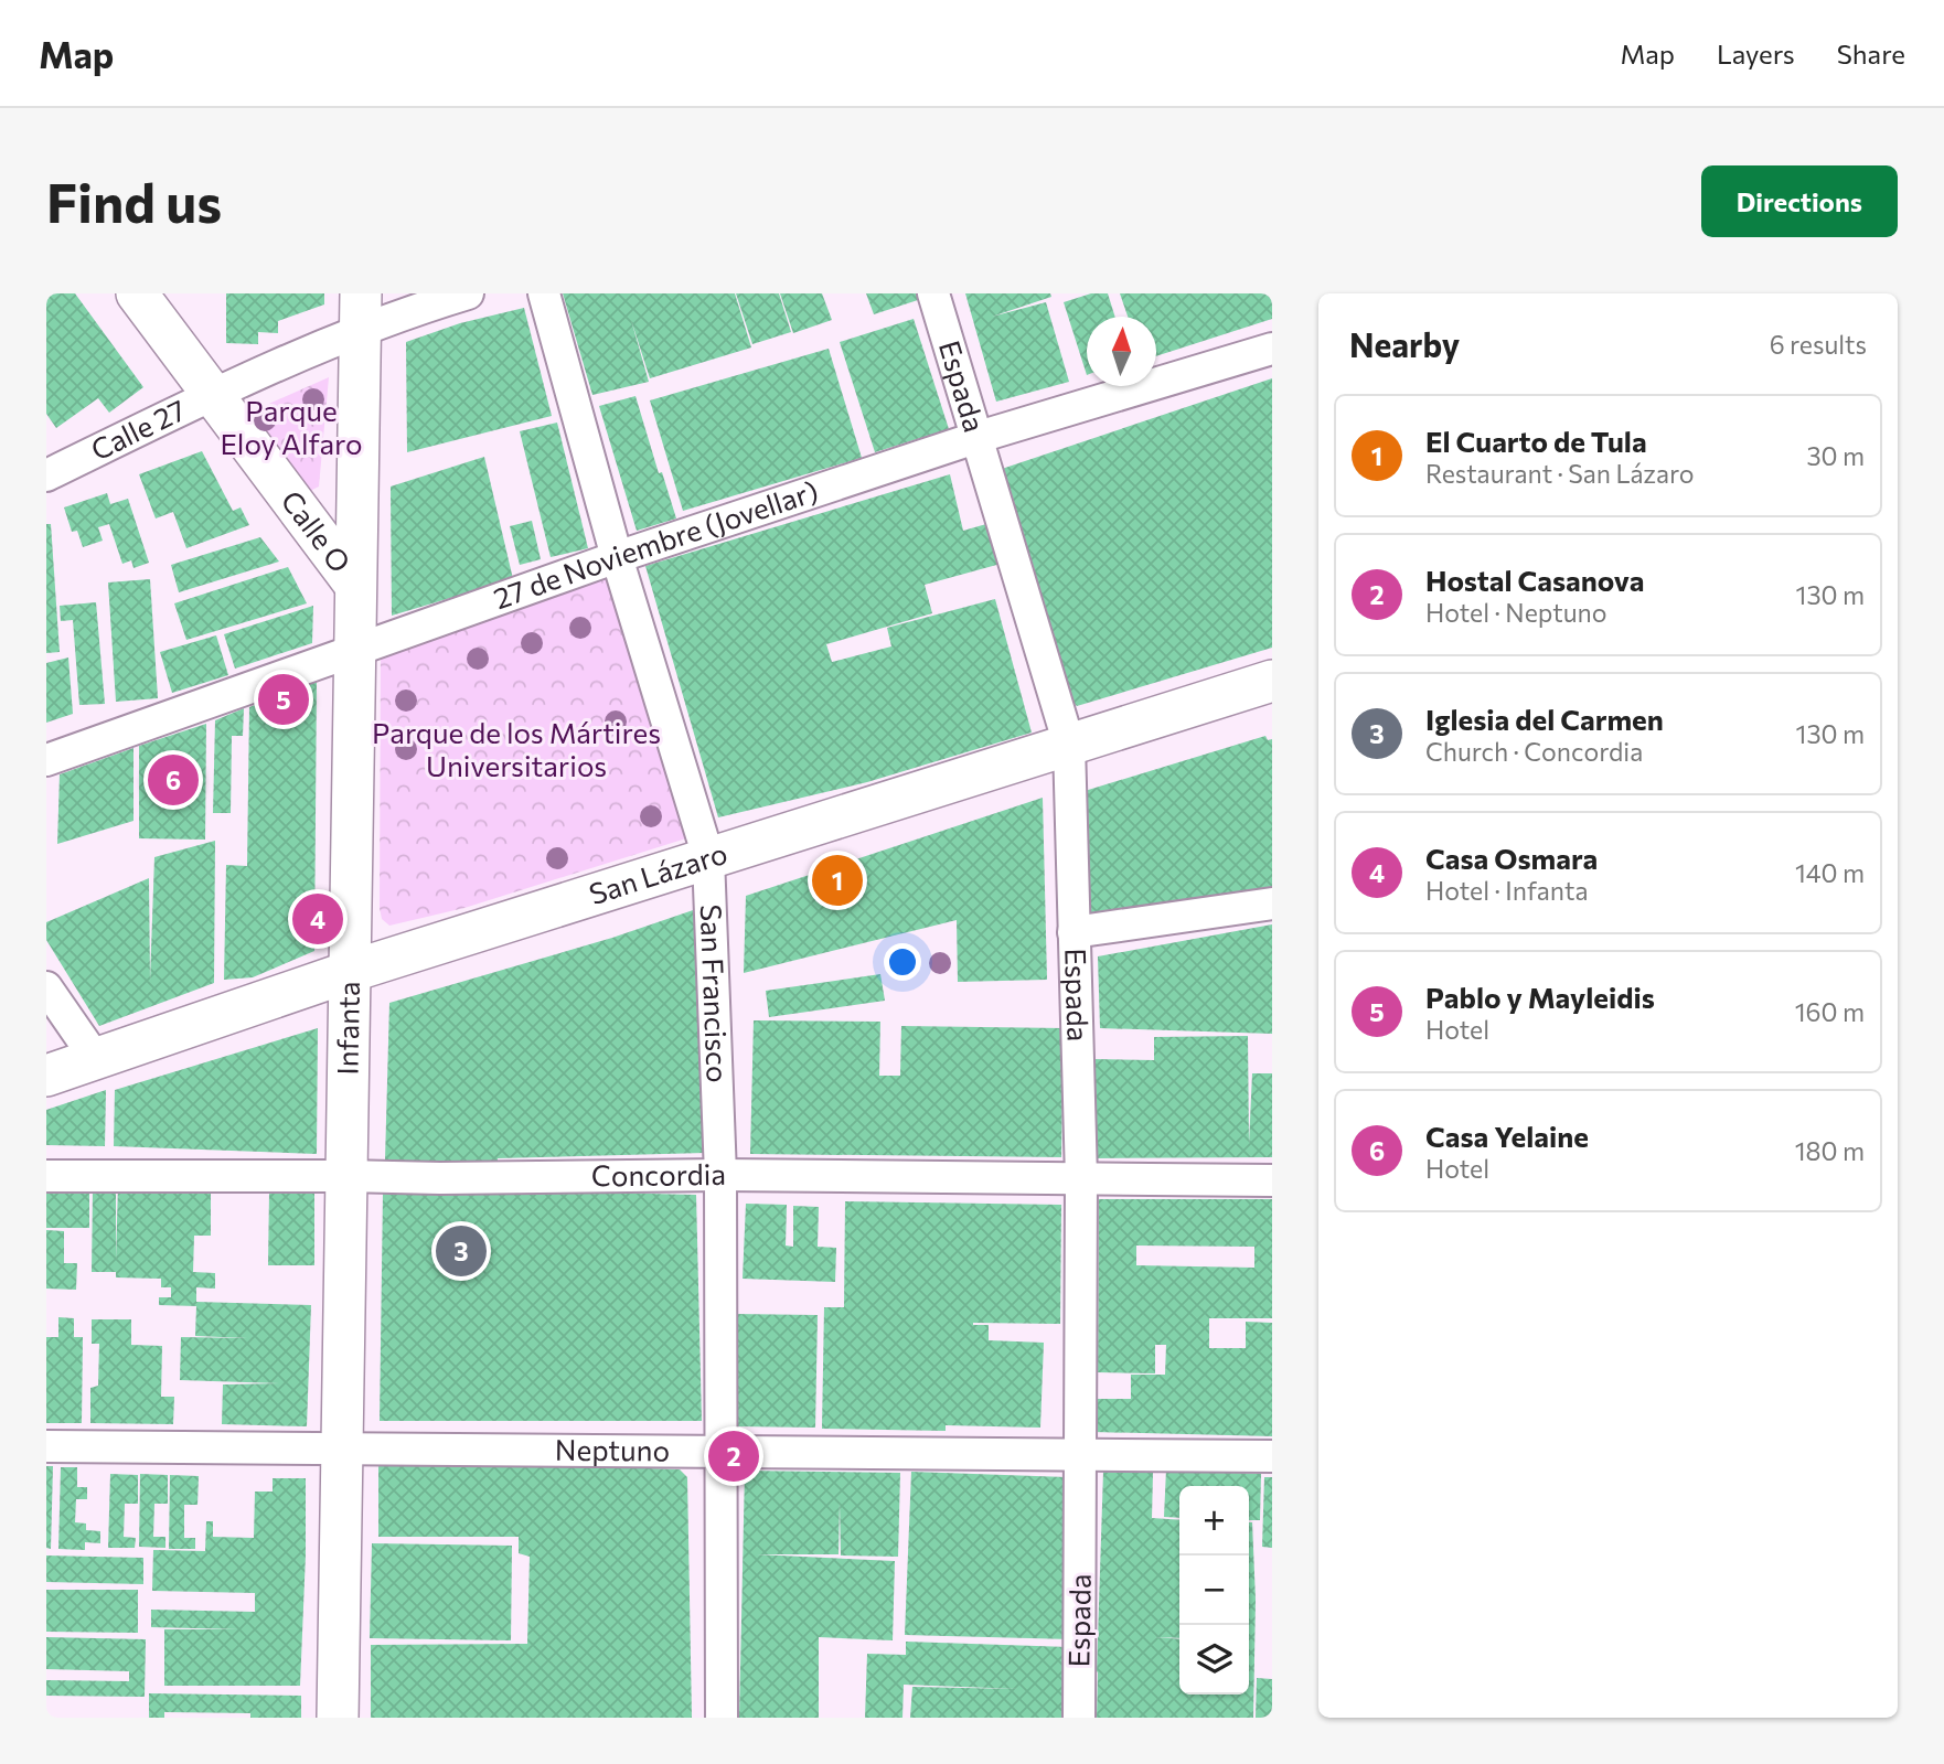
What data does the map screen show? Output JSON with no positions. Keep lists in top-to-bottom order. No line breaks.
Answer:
{"streets":{"main road":["Calle O","San Lázaro","Infanta"],"street":["Espada","Calle 27","27 de Noviembre (Jovellar)","San Francisco","Concordia","Neptuno"]},"crossings":[["Espada","27 de Noviembre (Jovellar)"],["Espada","San Lázaro"],["Espada","Concordia"],["Espada","Neptuno"],["Calle 27","Calle O"],["Calle 27","Infanta"],["Calle O","Infanta"],["27 de Noviembre (Jovellar)","San Francisco"],["27 de Noviembre (Jovellar)","Infanta"],["San Lázaro","San Francisco"],["San Lázaro","Infanta"],["San Francisco","Concordia"],["San Francisco","Neptuno"],["Infanta","Concordia"],["Infanta","Neptuno"]],"parks":["Parque Eloy Alfaro","Parque de los Mártires Universitarios"],"north":"top","page":{"header":"Map","nav":["Map","Layers","Share"],"buttons":"Directions","title":"Find us","heading":["Nearby","6 results"],"list":[{"mark":"1","name":"El Cuarto de Tula","note":"Restaurant · San Lázaro","value":"30 m"},{"mark":"2","name":"Hostal Casanova","note":"Hotel · Neptuno","value":"130 m"},{"mark":"3","name":"Iglesia del Carmen","note":"Church · Concordia","value":"130 m"},{"mark":"4","name":"Casa Osmara","note":"Hotel · Infanta","value":"140 m"},{"mark":"5","name":"Pablo y Mayleidis","note":"Hotel","value":"160 m"},{"mark":"6","name":"Casa Yelaine","note":"Hotel","value":"180 m"}],"pins":["5","6","1","4","3","2"],"map_buttons":["+","−"]}}
